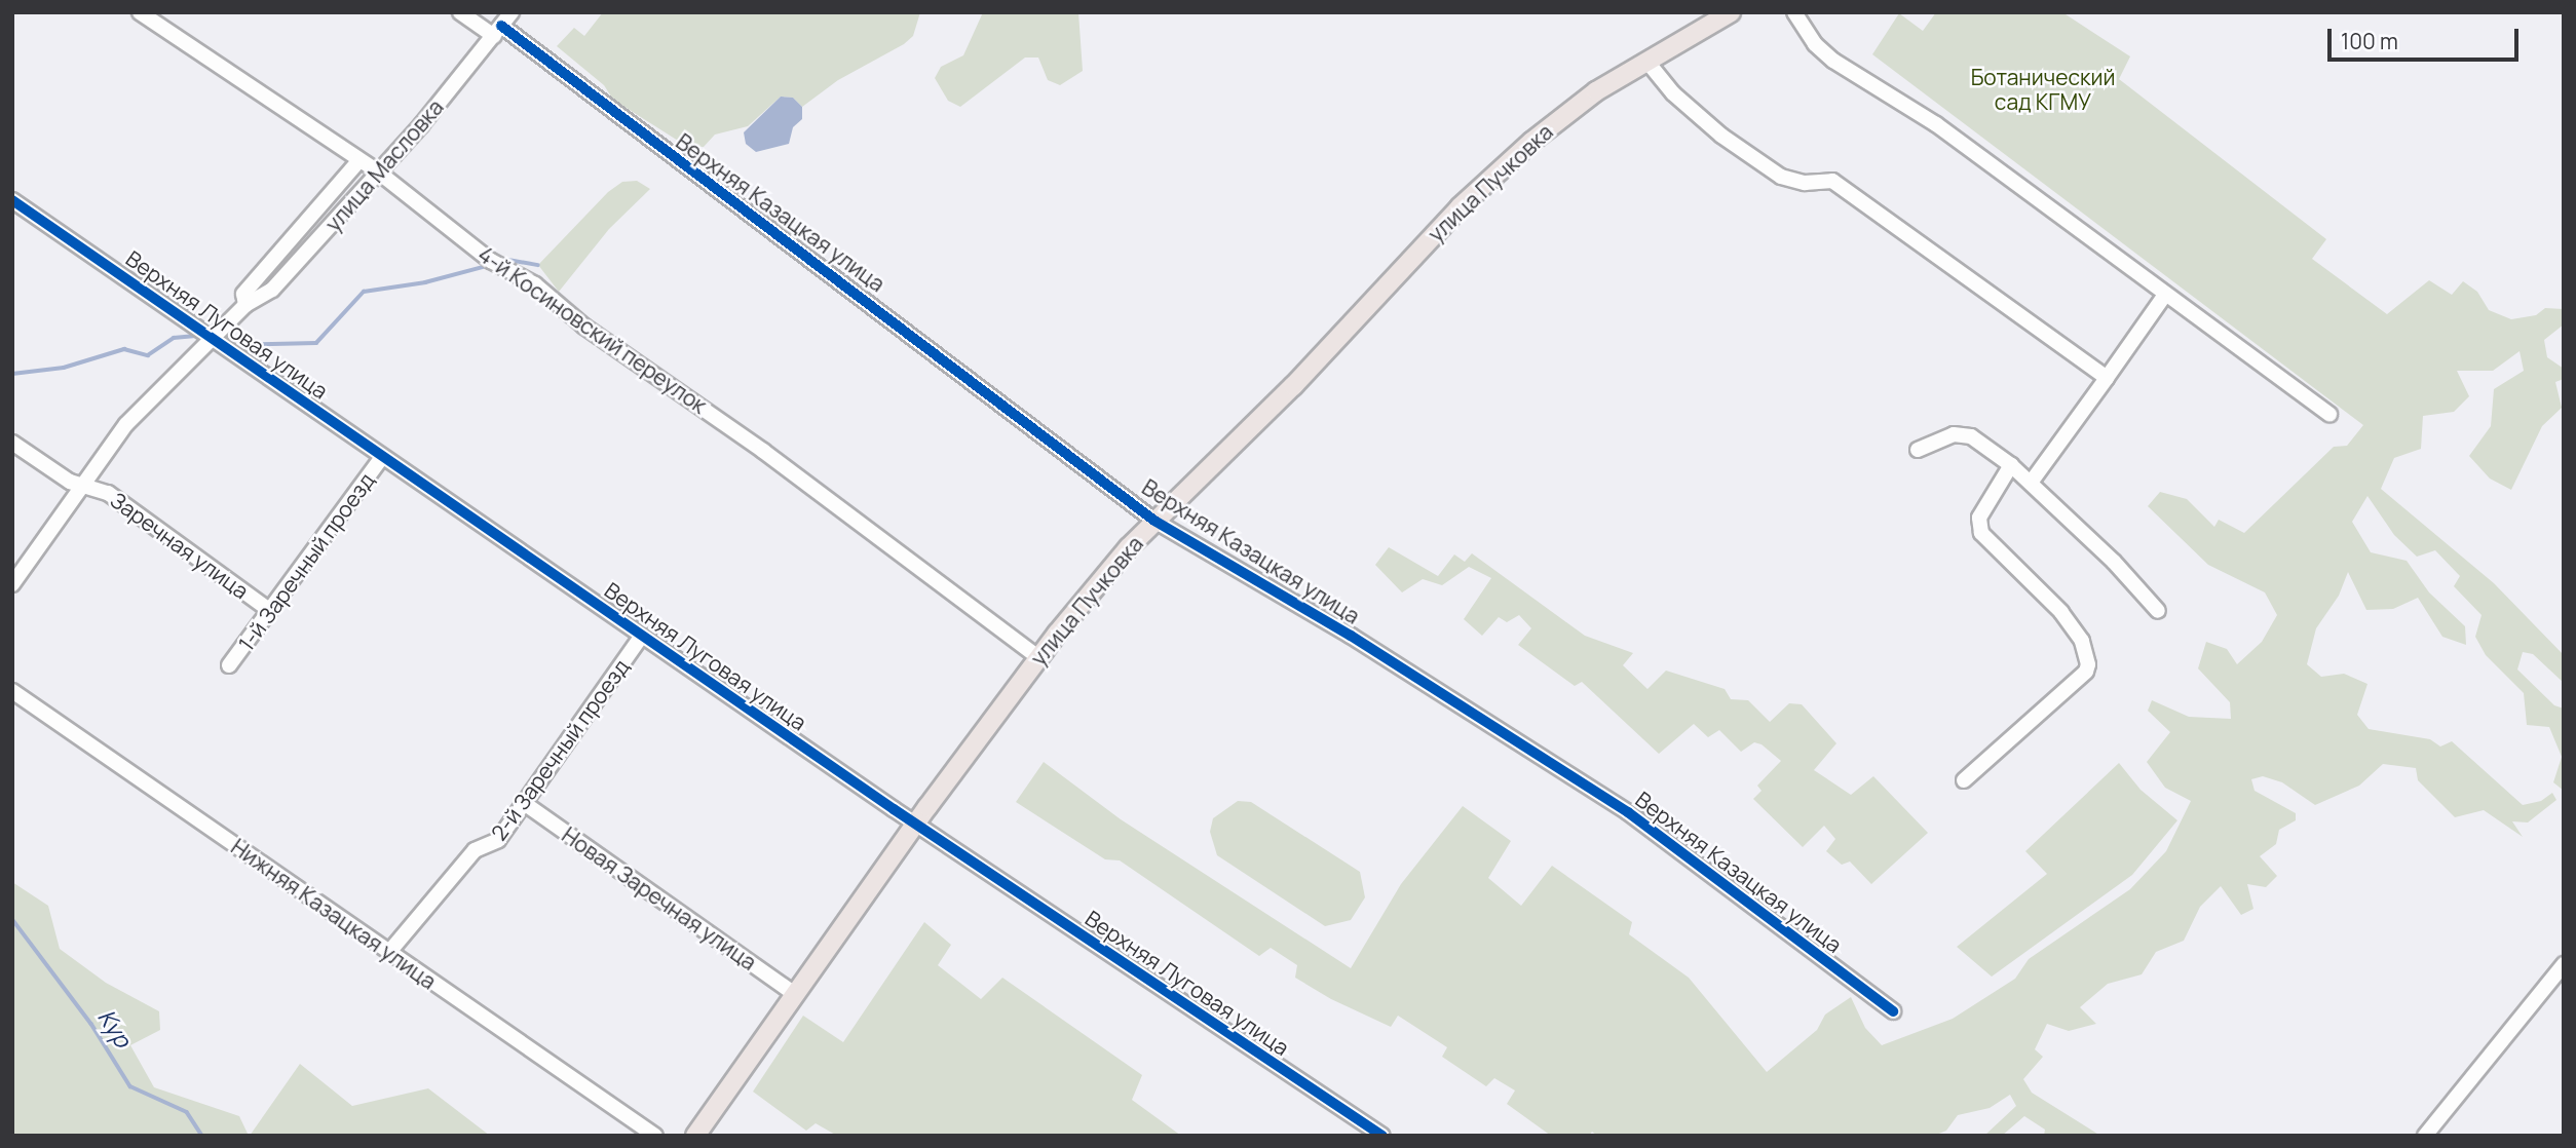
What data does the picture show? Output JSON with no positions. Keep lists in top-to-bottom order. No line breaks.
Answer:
{"streets":{"main road":["улица Пучковка"],"street":["улица Масловка","Верхняя Казацкая улица","Верхняя Луговая улица","4-й Косиновский переулок","Заречная улица","1-й Заречный проезд","2-й Заречный проезд","Новая Заречная улица","Нижняя Казацкая улица"]},"crossings":[["улица Масловка","Верхняя Казацкая улица"],["улица Масловка","Верхняя Луговая улица"],["улица Масловка","4-й Косиновский переулок"],["улица Масловка","Заречная улица"],["улица Пучковка","Верхняя Казацкая улица"],["улица Пучковка","Верхняя Луговая улица"],["улица Пучковка","4-й Косиновский переулок"],["улица Пучковка","Новая Заречная улица"],["Верхняя Луговая улица","1-й Заречный проезд"],["Верхняя Луговая улица","2-й Заречный проезд"],["Заречная улица","1-й Заречный проезд"],["2-й Заречный проезд","Новая Заречная улица"],["2-й Заречный проезд","Нижняя Казацкая улица"]],"water":["Кур"],"parks":["Ботанический сад КГМУ"],"scale_bar":"100 m"}
